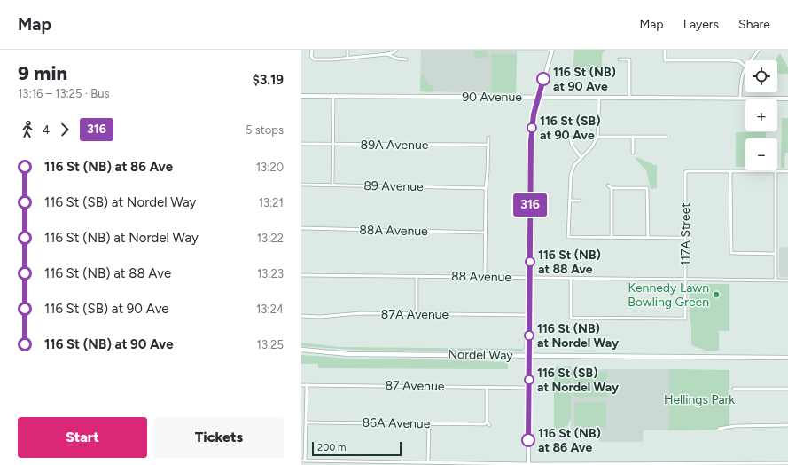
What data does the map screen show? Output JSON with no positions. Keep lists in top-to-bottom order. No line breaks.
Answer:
{"streets":{"main road":["Nordel Way"],"street":["90 Avenue","89A Avenue","89 Avenue","88A Avenue","117A Street","88 Avenue","87A Avenue","87 Avenue","86A Avenue"]},"crossings":[["117A Street","88 Avenue"]],"parks":["Hellings Park"],"places":["116 St (NB) at 90 Ave","116 St (SB) at 90 Ave","116 St (NB) at 88 Ave","Kennedy Lawn Bowling Green","116 St (NB) at Nordel Way","116 St (SB) at Nordel Way","116 St (NB) at 86 Ave"],"lines":["bus line 316"],"scale_bar":"200 m","page":{"header":"Map","nav":["Map","Layers","Share"],"heading":["9 min","13:16 – 13:25 · Bus","$3.19"],"on_map":"316","map_buttons":["+","−"],"legs":["4","316","5 stops"],"list":[{"name":"116 St (NB) at 86 Ave","value":"13:20"},{"name":"116 St (SB) at Nordel Way","value":"13:21"},{"name":"116 St (NB) at Nordel Way","value":"13:22"},{"name":"116 St (NB) at 88 Ave","value":"13:23"},{"name":"116 St (SB) at 90 Ave","value":"13:24"},{"name":"116 St (NB) at 90 Ave","value":"13:25"}],"buttons":["Start","Tickets"],"scale":"200 m"}}
